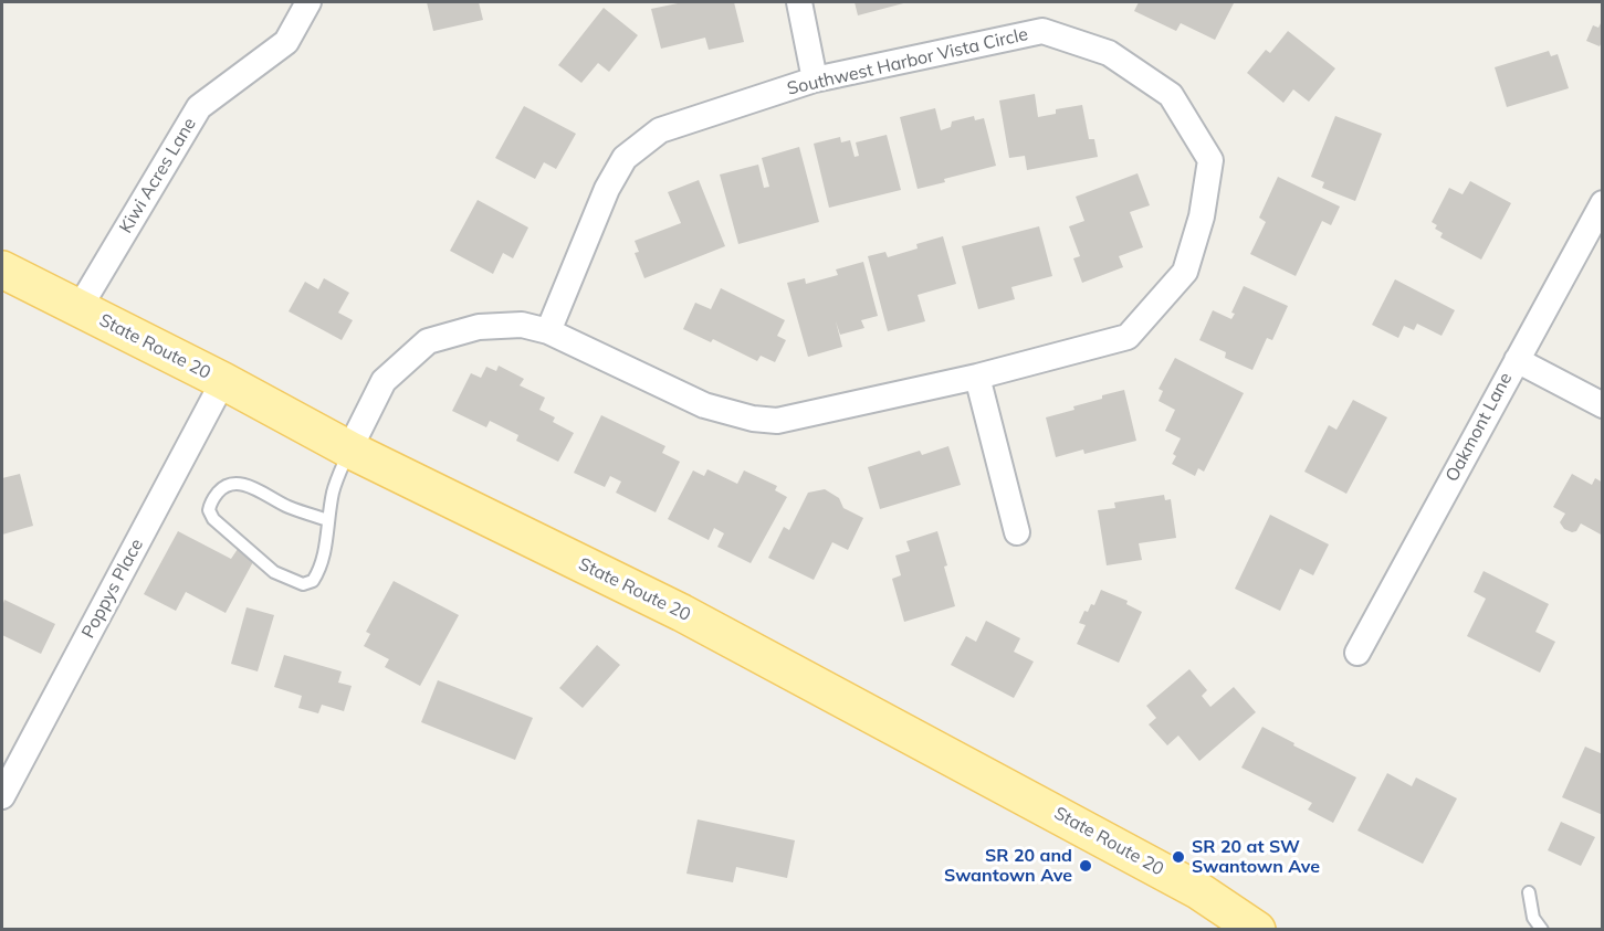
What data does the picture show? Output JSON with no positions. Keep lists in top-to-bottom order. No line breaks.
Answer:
{"streets":{"main road":["State Route 20"],"street":["Southwest Harbor Vista Circle","Kiwi Acres Lane","Oakmont Lane","Poppys Place"]},"crossings":[["Southwest Harbor Vista Circle","State Route 20"],["Kiwi Acres Lane","State Route 20"],["State Route 20","Poppys Place"]],"places":["SR 20 at SW Swantown Ave","SR 20 and Swantown Ave"]}
